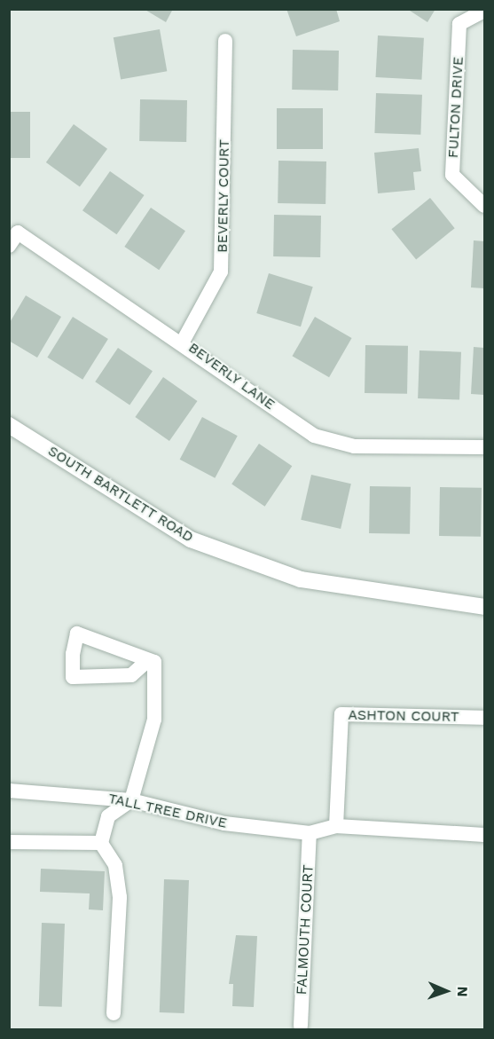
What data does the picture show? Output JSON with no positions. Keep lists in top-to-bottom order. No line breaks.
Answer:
{"streets":{"main road":["SOUTH BARTLETT ROAD"],"street":["FULTON DRIVE","BEVERLY COURT","BEVERLY LANE","ASHTON COURT","TALL TREE DRIVE","FALMOUTH COURT"]},"crossings":[["BEVERLY COURT","BEVERLY LANE"],["ASHTON COURT","TALL TREE DRIVE"],["TALL TREE DRIVE","FALMOUTH COURT"]],"north":"right"}
